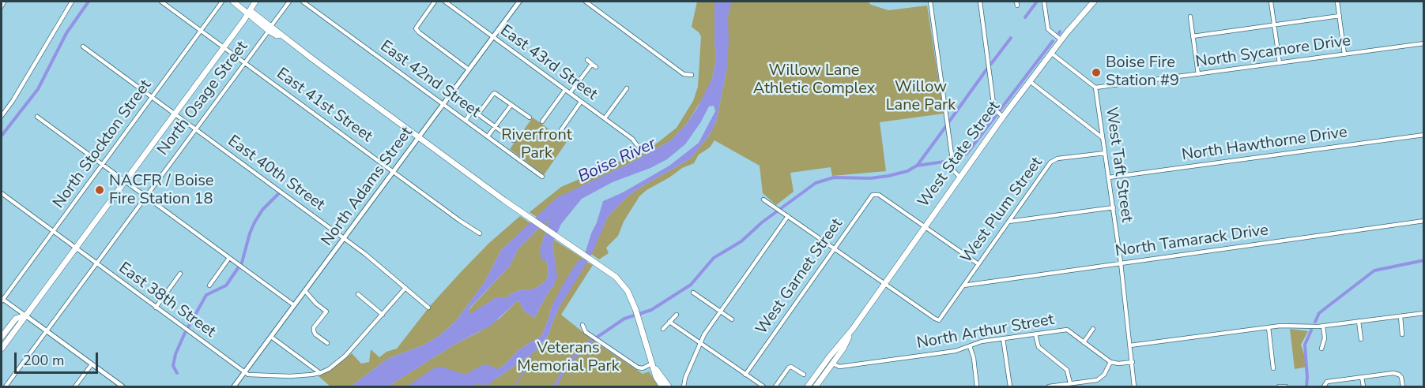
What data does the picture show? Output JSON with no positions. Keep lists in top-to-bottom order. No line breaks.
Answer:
{"streets":{"main road":["West State Street"],"street":["North Sycamore Drive","East 43rd Street","East 42nd Street","North Osage Street","East 41st Street","North Stockton Street","North Hawthorne Drive","West Taft Street","East 40th Street","North Adams Street","West Plum Street","North Tamarack Drive","West Garnet Street","East 38th Street","North Arthur Street"]},"crossings":[["North Sycamore Drive","West Taft Street"],["East 43rd Street","North Adams Street"],["East 42nd Street","North Adams Street"],["North Osage Street","East 41st Street"],["North Osage Street","East 40th Street"],["North Osage Street","East 38th Street"],["East 41st Street","North Stockton Street"],["East 41st Street","North Adams Street"],["North Stockton Street","East 40th Street"],["North Stockton Street","East 38th Street"],["North Hawthorne Drive","West Taft Street"],["West State Street","West Plum Street"],["West State Street","West Garnet Street"],["West State Street","North Arthur Street"],["West Taft Street","West Plum Street"],["West Taft Street","North Tamarack Drive"],["East 40th Street","North Adams Street"],["North Adams Street","East 38th Street"],["West Plum Street","North Tamarack Drive"]],"water":["Boise River"],"parks":["Willow Lane Athletic Complex","Willow Lane Park","Riverfront Park","Veterans Memorial Park"],"places":["Boise Fire Station #9","NACFR / Boise Fire Station 18"],"scale_bar":"200 m"}
